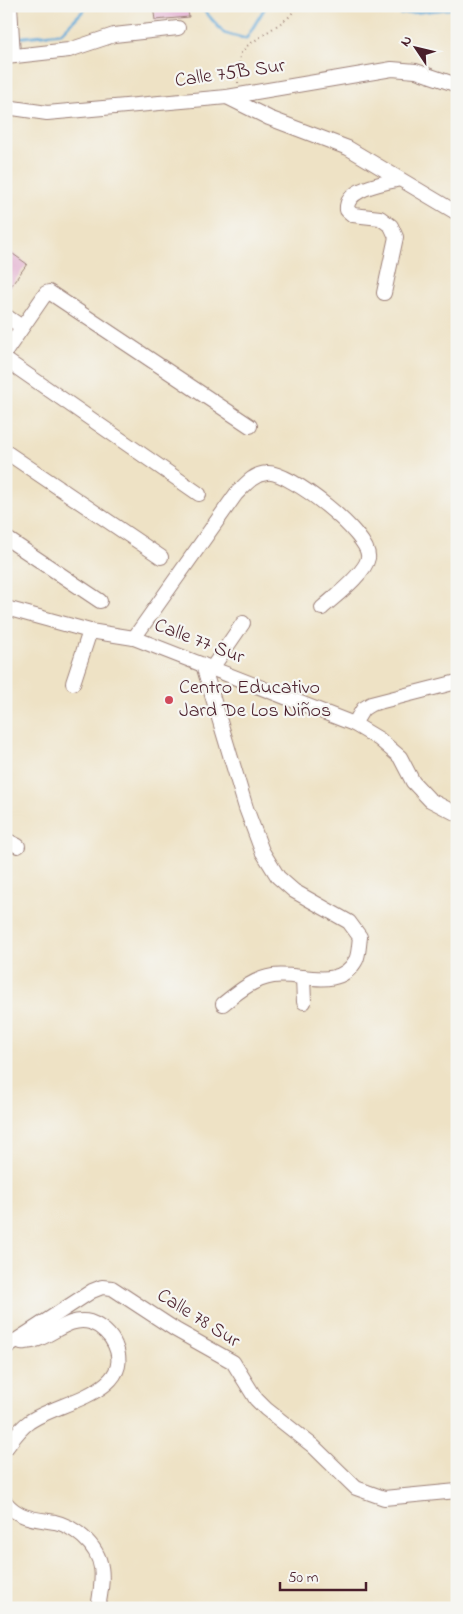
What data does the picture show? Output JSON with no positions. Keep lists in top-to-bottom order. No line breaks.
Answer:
{"streets":{"street":["Calle 75B Sur","Calle 77 Sur","Calle 78 Sur"]},"places":["Centro Educativo Jard De Los Niños"],"scale_bar":"50 m","north":"top left"}
